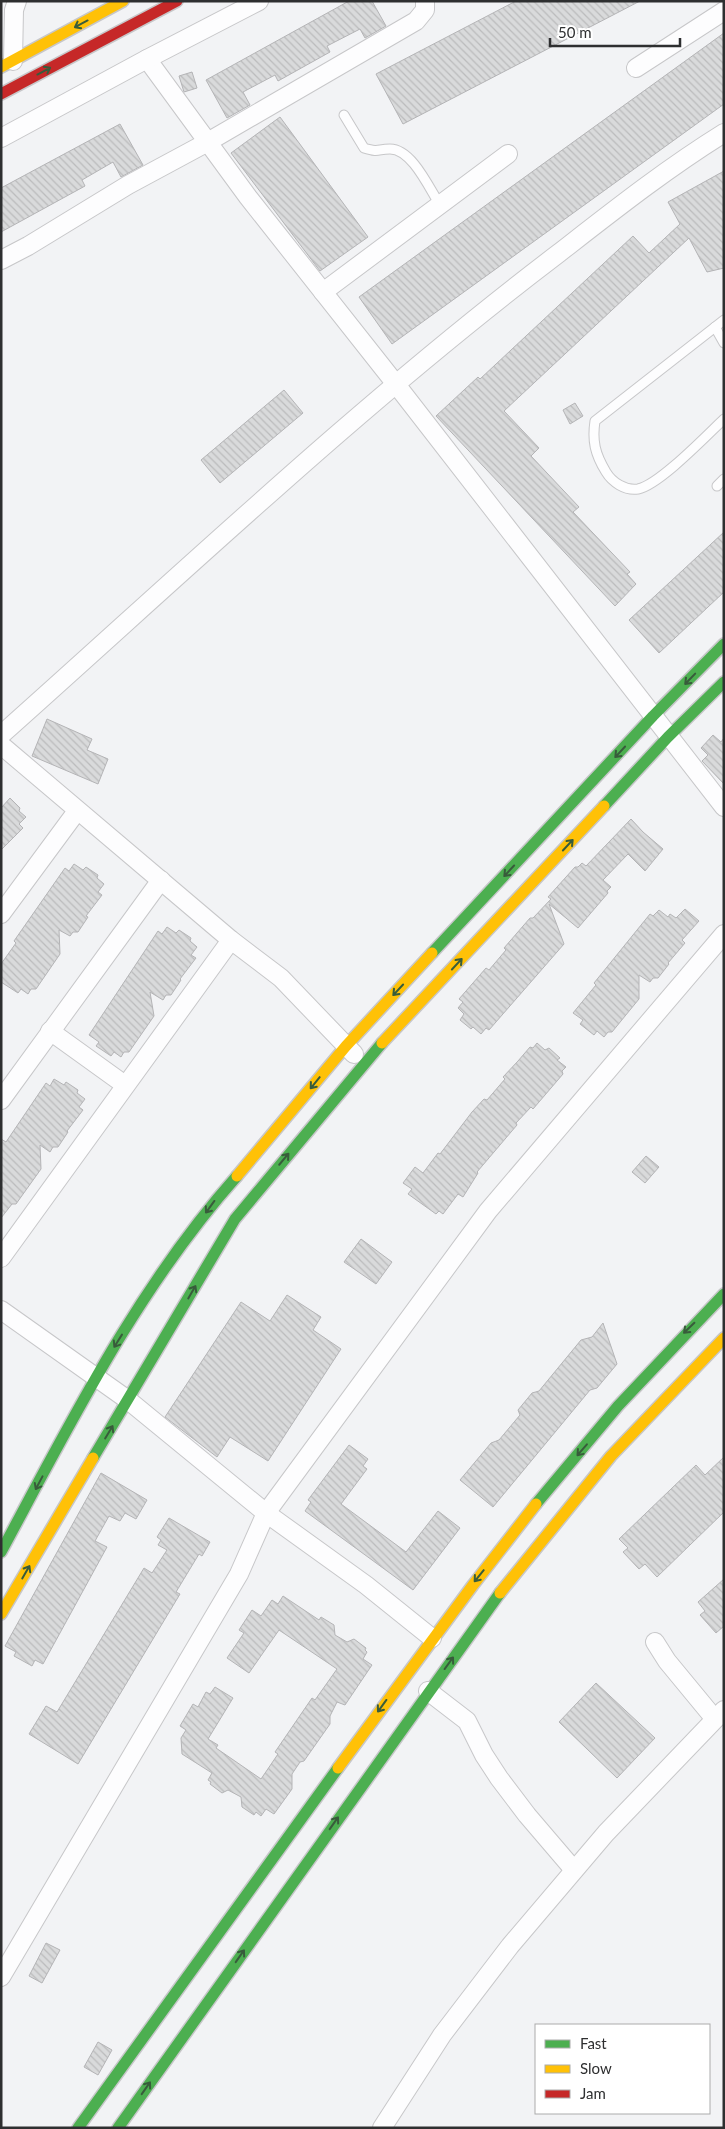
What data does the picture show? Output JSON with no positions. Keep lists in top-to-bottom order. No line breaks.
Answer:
{"legend":["Fast","Slow","Jam"],"scale_bar":"50 m"}
